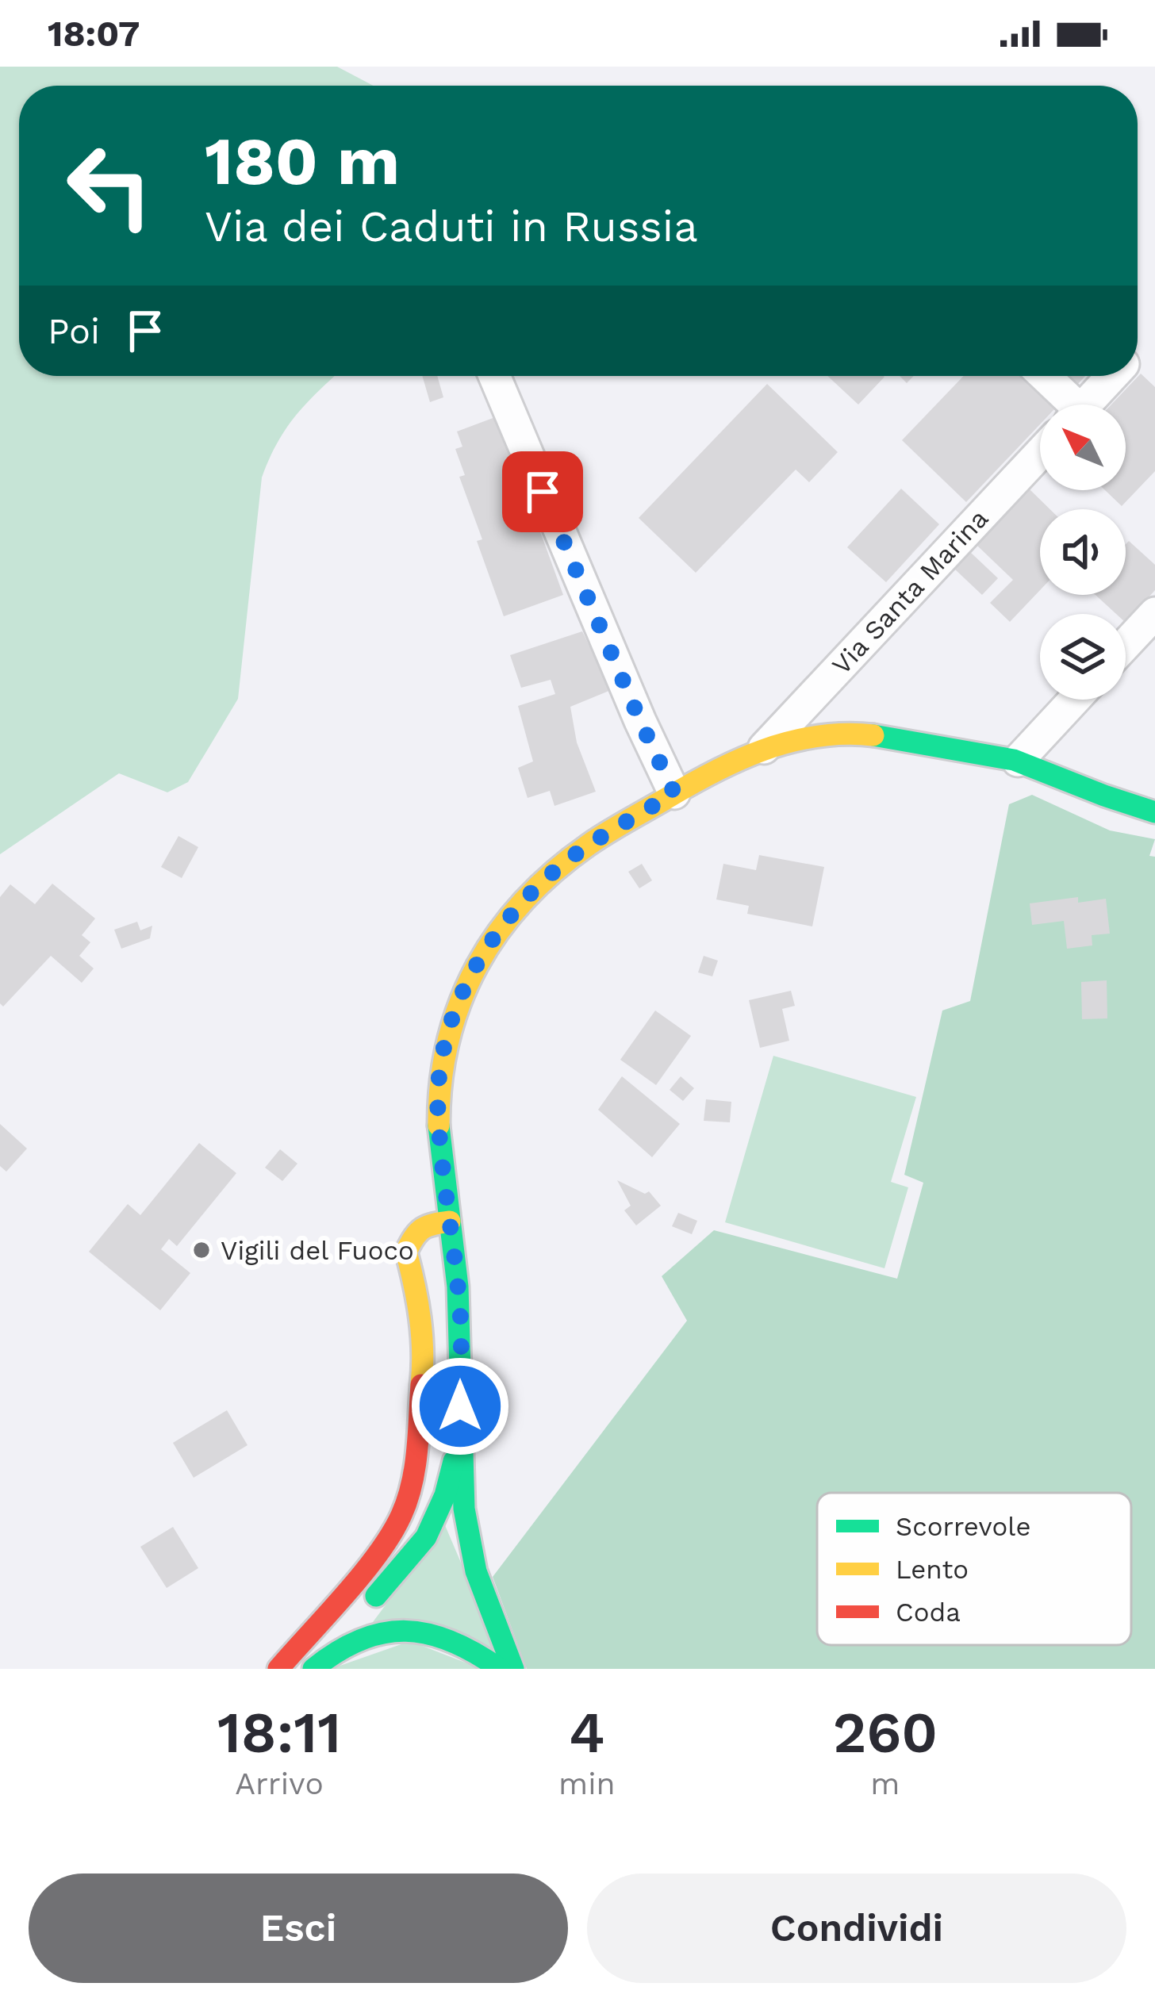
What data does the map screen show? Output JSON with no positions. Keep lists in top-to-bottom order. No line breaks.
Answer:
{"streets":{"street":["Via Santa Marina"]},"places":["Vigili del Fuoco"],"legend":["Scorrevole","Lento","Coda"],"north":"top left","page":{"status":"18:07","turn":["180 m","Via dei Caduti in Russia"],"then":"Poi","eta":["18:11","Arrivo","4","min","260","m"],"buttons":["Esci","Condividi"]}}
